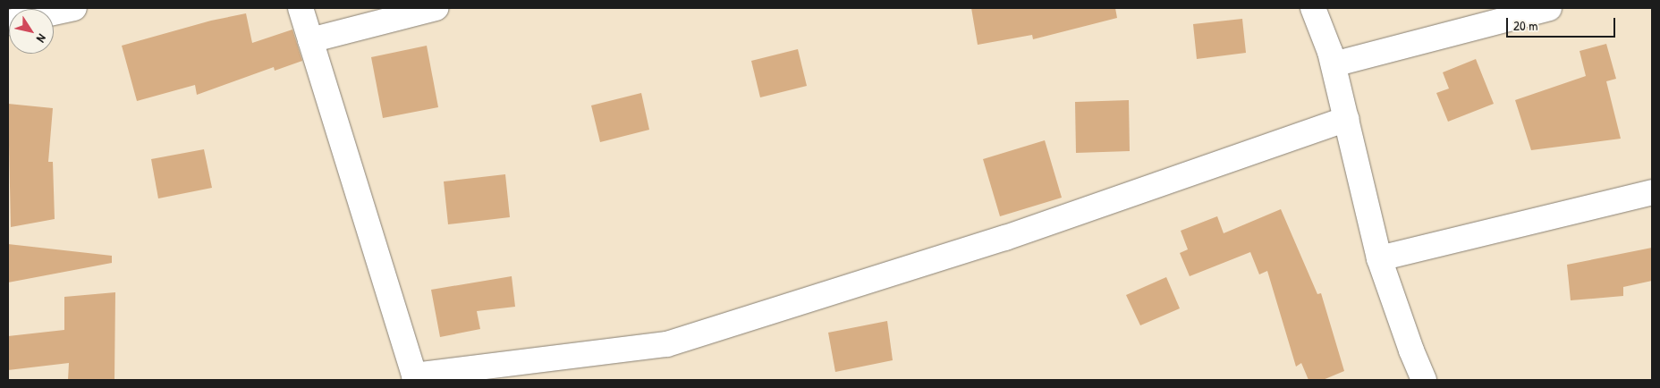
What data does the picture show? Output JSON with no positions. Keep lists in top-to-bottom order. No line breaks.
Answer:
{"scale_bar":"20 m","north":"bottom right"}
